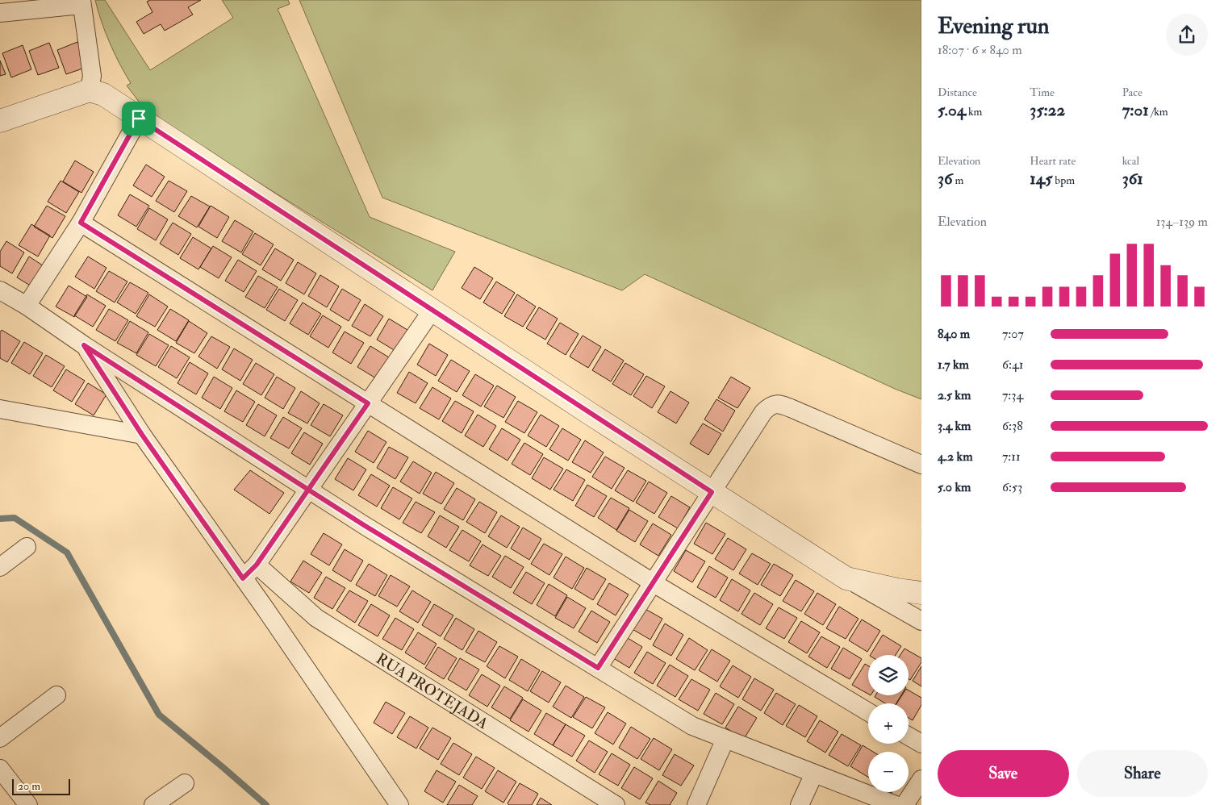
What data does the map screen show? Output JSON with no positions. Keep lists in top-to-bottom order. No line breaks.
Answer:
{"streets":{"street":["RUA PROTEJADA"]},"scale_bar":"20 m","page":{"heading":["Evening run","18:07 · 6 × 840 m"],"stats":[["Distance","5.04 km"],["Time","35:22"],["Pace","7:01 /km"],["Elevation","36 m"],["Heart rate","145 bpm"],["kcal","361"]],"chart":["Elevation","134–139 m"],"list":[{"name":"840 m","note":"7:07"},{"name":"1.7 km","note":"6:41"},{"name":"2.5 km","note":"7:34"},{"name":"3.4 km","note":"6:38"},{"name":"4.2 km","note":"7:11"},{"name":"5.0 km","note":"6:53"}],"map_buttons":["+","−"],"buttons":["Save","Share"],"scale":"20 m"}}
